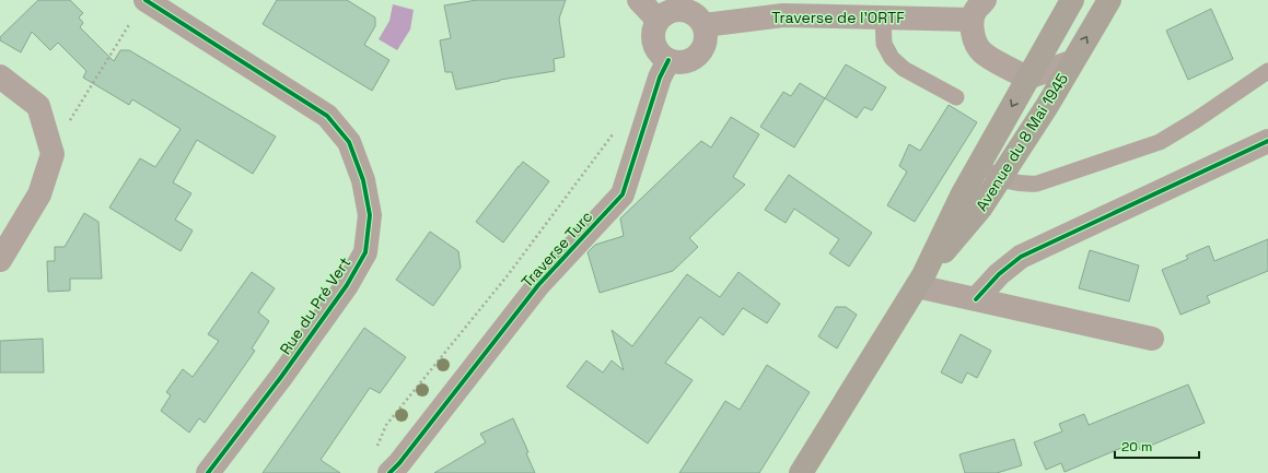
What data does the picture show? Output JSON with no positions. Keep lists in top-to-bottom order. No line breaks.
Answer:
{"streets":{"main road":["Avenue du 8 Mai 1945"],"street":["Traverse de l'ORTF","Traverse Turc","Rue du Pré Vert"]},"crossings":[["Traverse de l'ORTF","Traverse Turc"]],"scale_bar":"20 m"}
